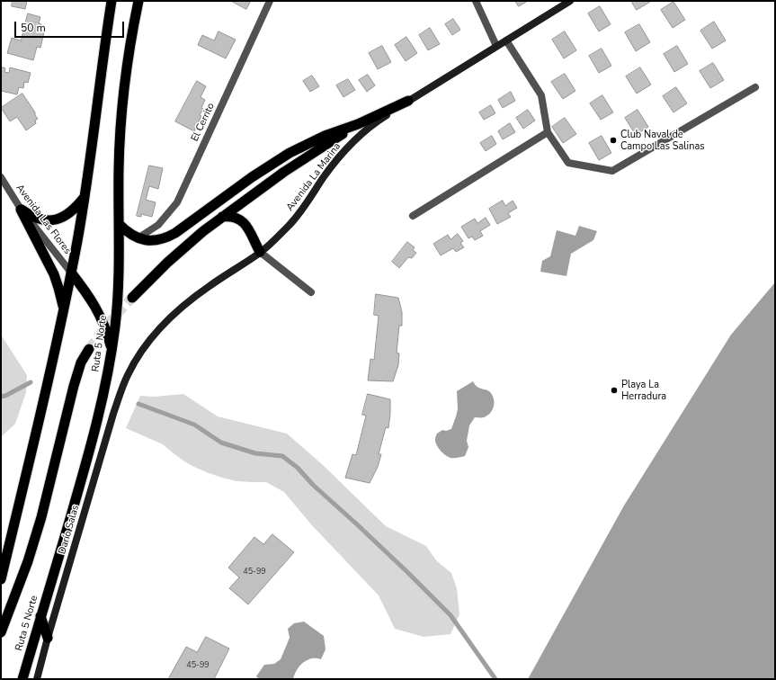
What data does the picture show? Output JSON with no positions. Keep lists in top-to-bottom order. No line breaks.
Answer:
{"streets":{"highway":["Ruta 5 Norte"],"main road":["Avenida La Marina","Darío Salas"],"street":["El Cerrito","Avenida Las Flores"]},"crossings":[["Avenida La Marina","Darío Salas"]],"places":["Club Naval de Campo Las Salinas","Playa La Herradura"],"house_numbers":["45-99","45-99"],"scale_bar":"50 m"}
